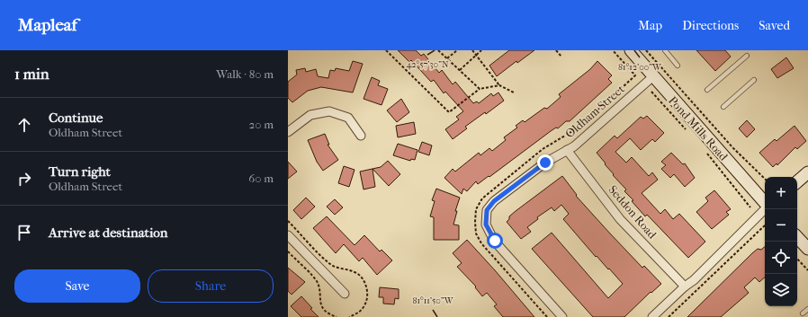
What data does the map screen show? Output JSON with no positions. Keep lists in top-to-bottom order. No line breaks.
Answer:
{"streets":{"main road":["Pond Mills Road"],"street":["Oldham Street","Seddon Road"]},"crossings":[["Oldham Street","Pond Mills Road"],["Oldham Street","Seddon Road"]],"page":{"header":"Mapleaf","nav":["Map","Directions","Saved"],"heading":["1 min","Walk · 80 m"],"list":[["Continue","Oldham Street","20 m"],["Turn right","Oldham Street","60 m"],"Arrive at destination"],"map_buttons":["+","−"],"buttons":["Save","Share"]},"coordinates":["42°57'30\"N","81°12'00\"W","81°11'50\"W"]}
